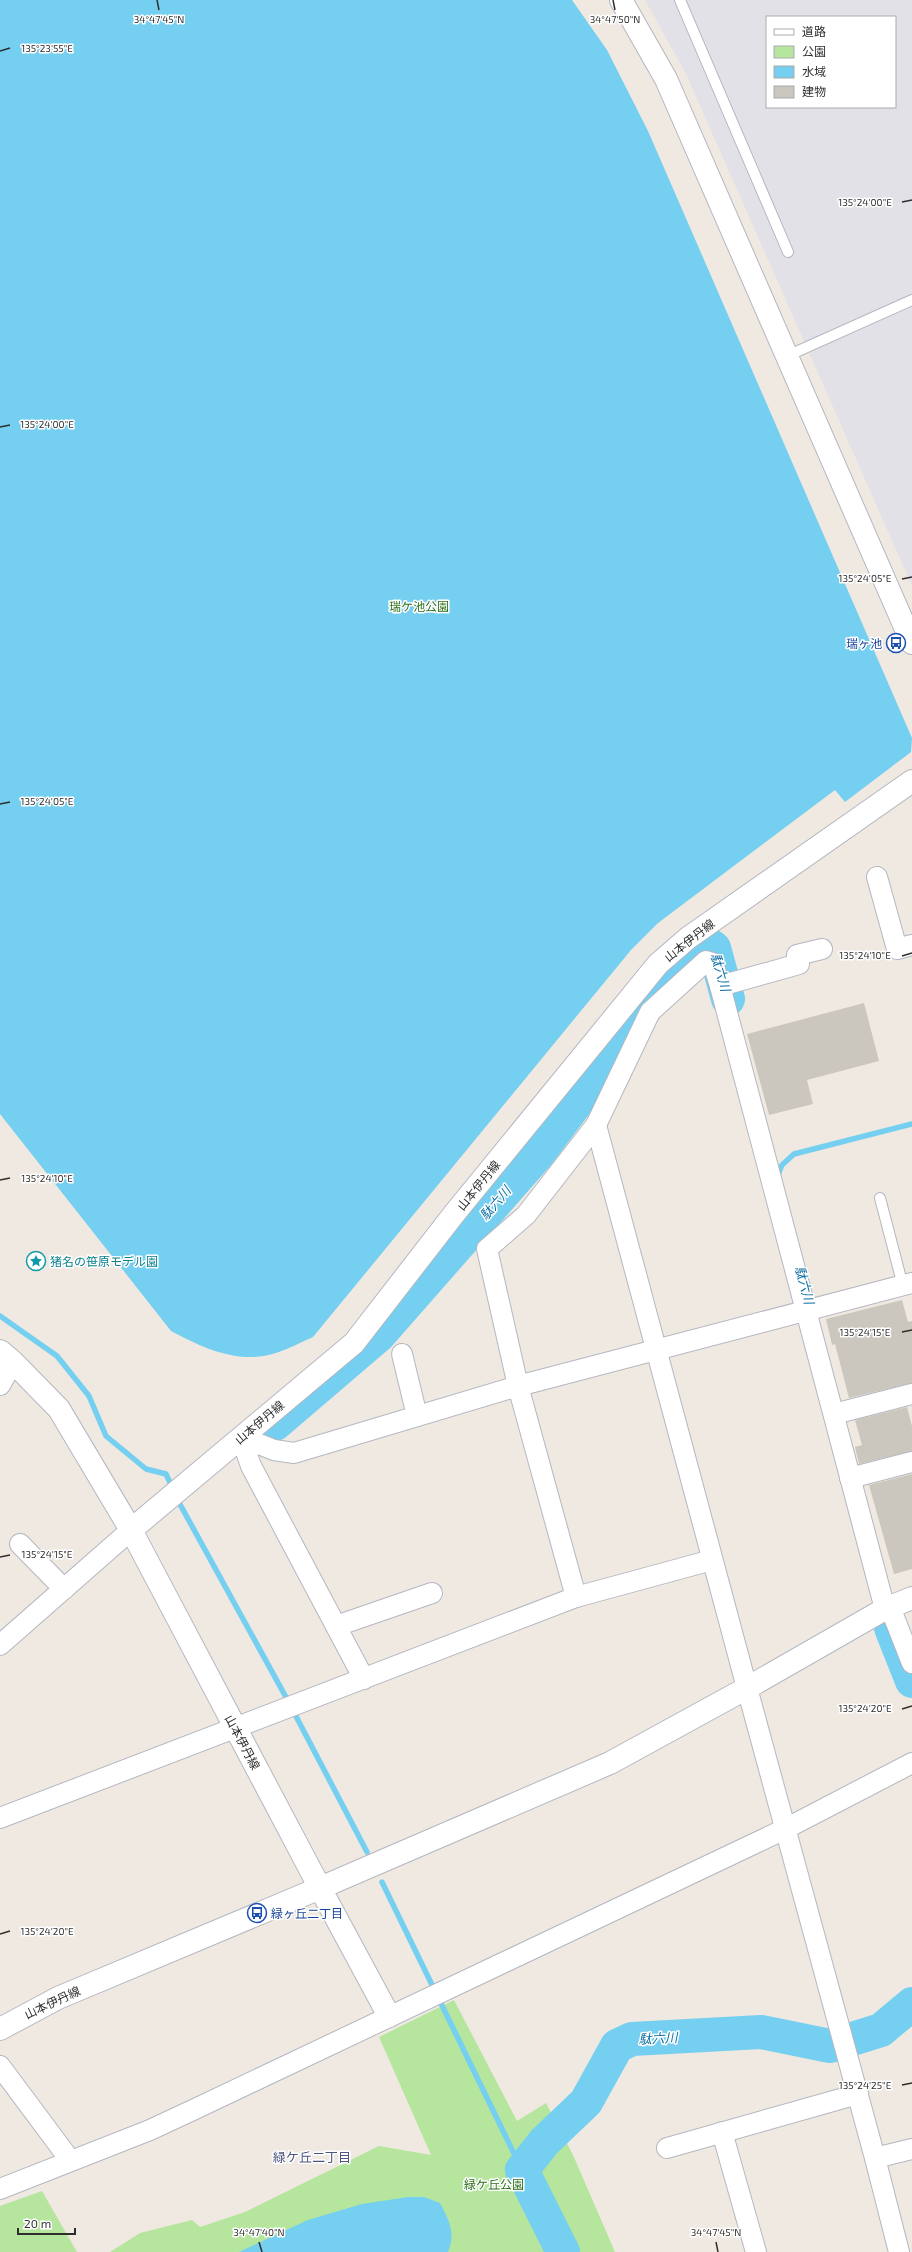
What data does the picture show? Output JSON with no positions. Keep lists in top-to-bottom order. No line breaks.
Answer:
{"streets":{"main road":["山本伊丹線"]},"districts":["緑ケ丘二丁目"],"water":["駄六川"],"parks":["瑞ケ池公園","緑ケ丘公園"],"places":{"bus stop":["瑞ヶ池","緑ヶ丘二丁目"],"place":["猪名の笹原モデル園"]},"legend":["道路","公園","水域","建物"],"scale_bar":"20 m","coordinates":["34°47'50\"N","34°47'45\"N","135°23'55\"E","135°24'00\"E","135°24'05\"E","135°24'10\"E","135°24'15\"E","135°24'20\"E","135°24'25\"E","34°47'40\"N"]}
